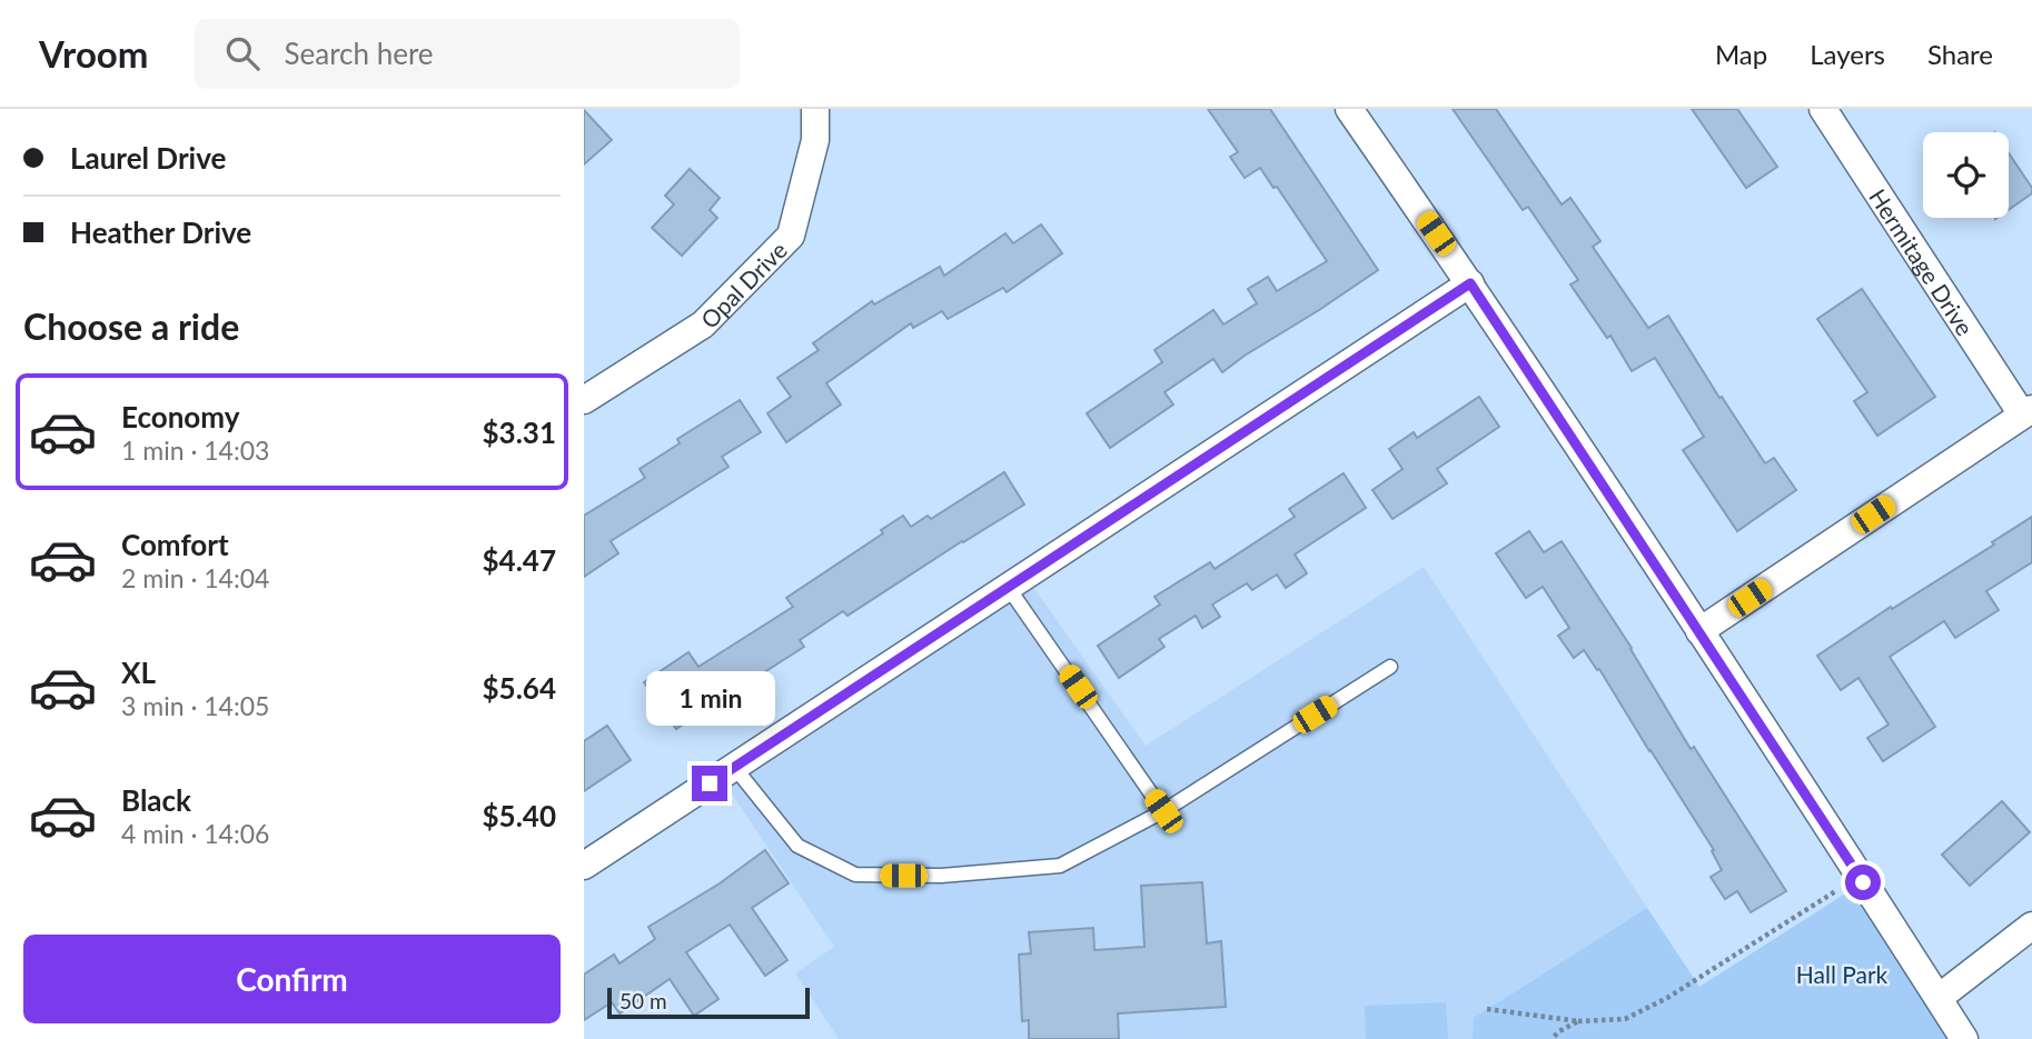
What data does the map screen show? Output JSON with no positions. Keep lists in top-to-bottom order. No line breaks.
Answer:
{"streets":{"street":["Hermitage Drive","Opal Drive"]},"parks":["Hall Park"],"scale_bar":"50 m","page":{"header":"Vroom","search":"Search here","nav":["Map","Layers","Share"],"banner":["Laurel Drive","Heather Drive"],"heading":"Choose a ride","list":[{"name":"Economy","note":"1 min · 14:03","value":"$3.31"},{"name":"Comfort","note":"2 min · 14:04","value":"$4.47"},{"name":"XL","note":"3 min · 14:05","value":"$5.64"},{"name":"Black","note":"4 min · 14:06","value":"$5.40"}],"bubble":"1 min","buttons":"Confirm","scale":"50 m"}}
